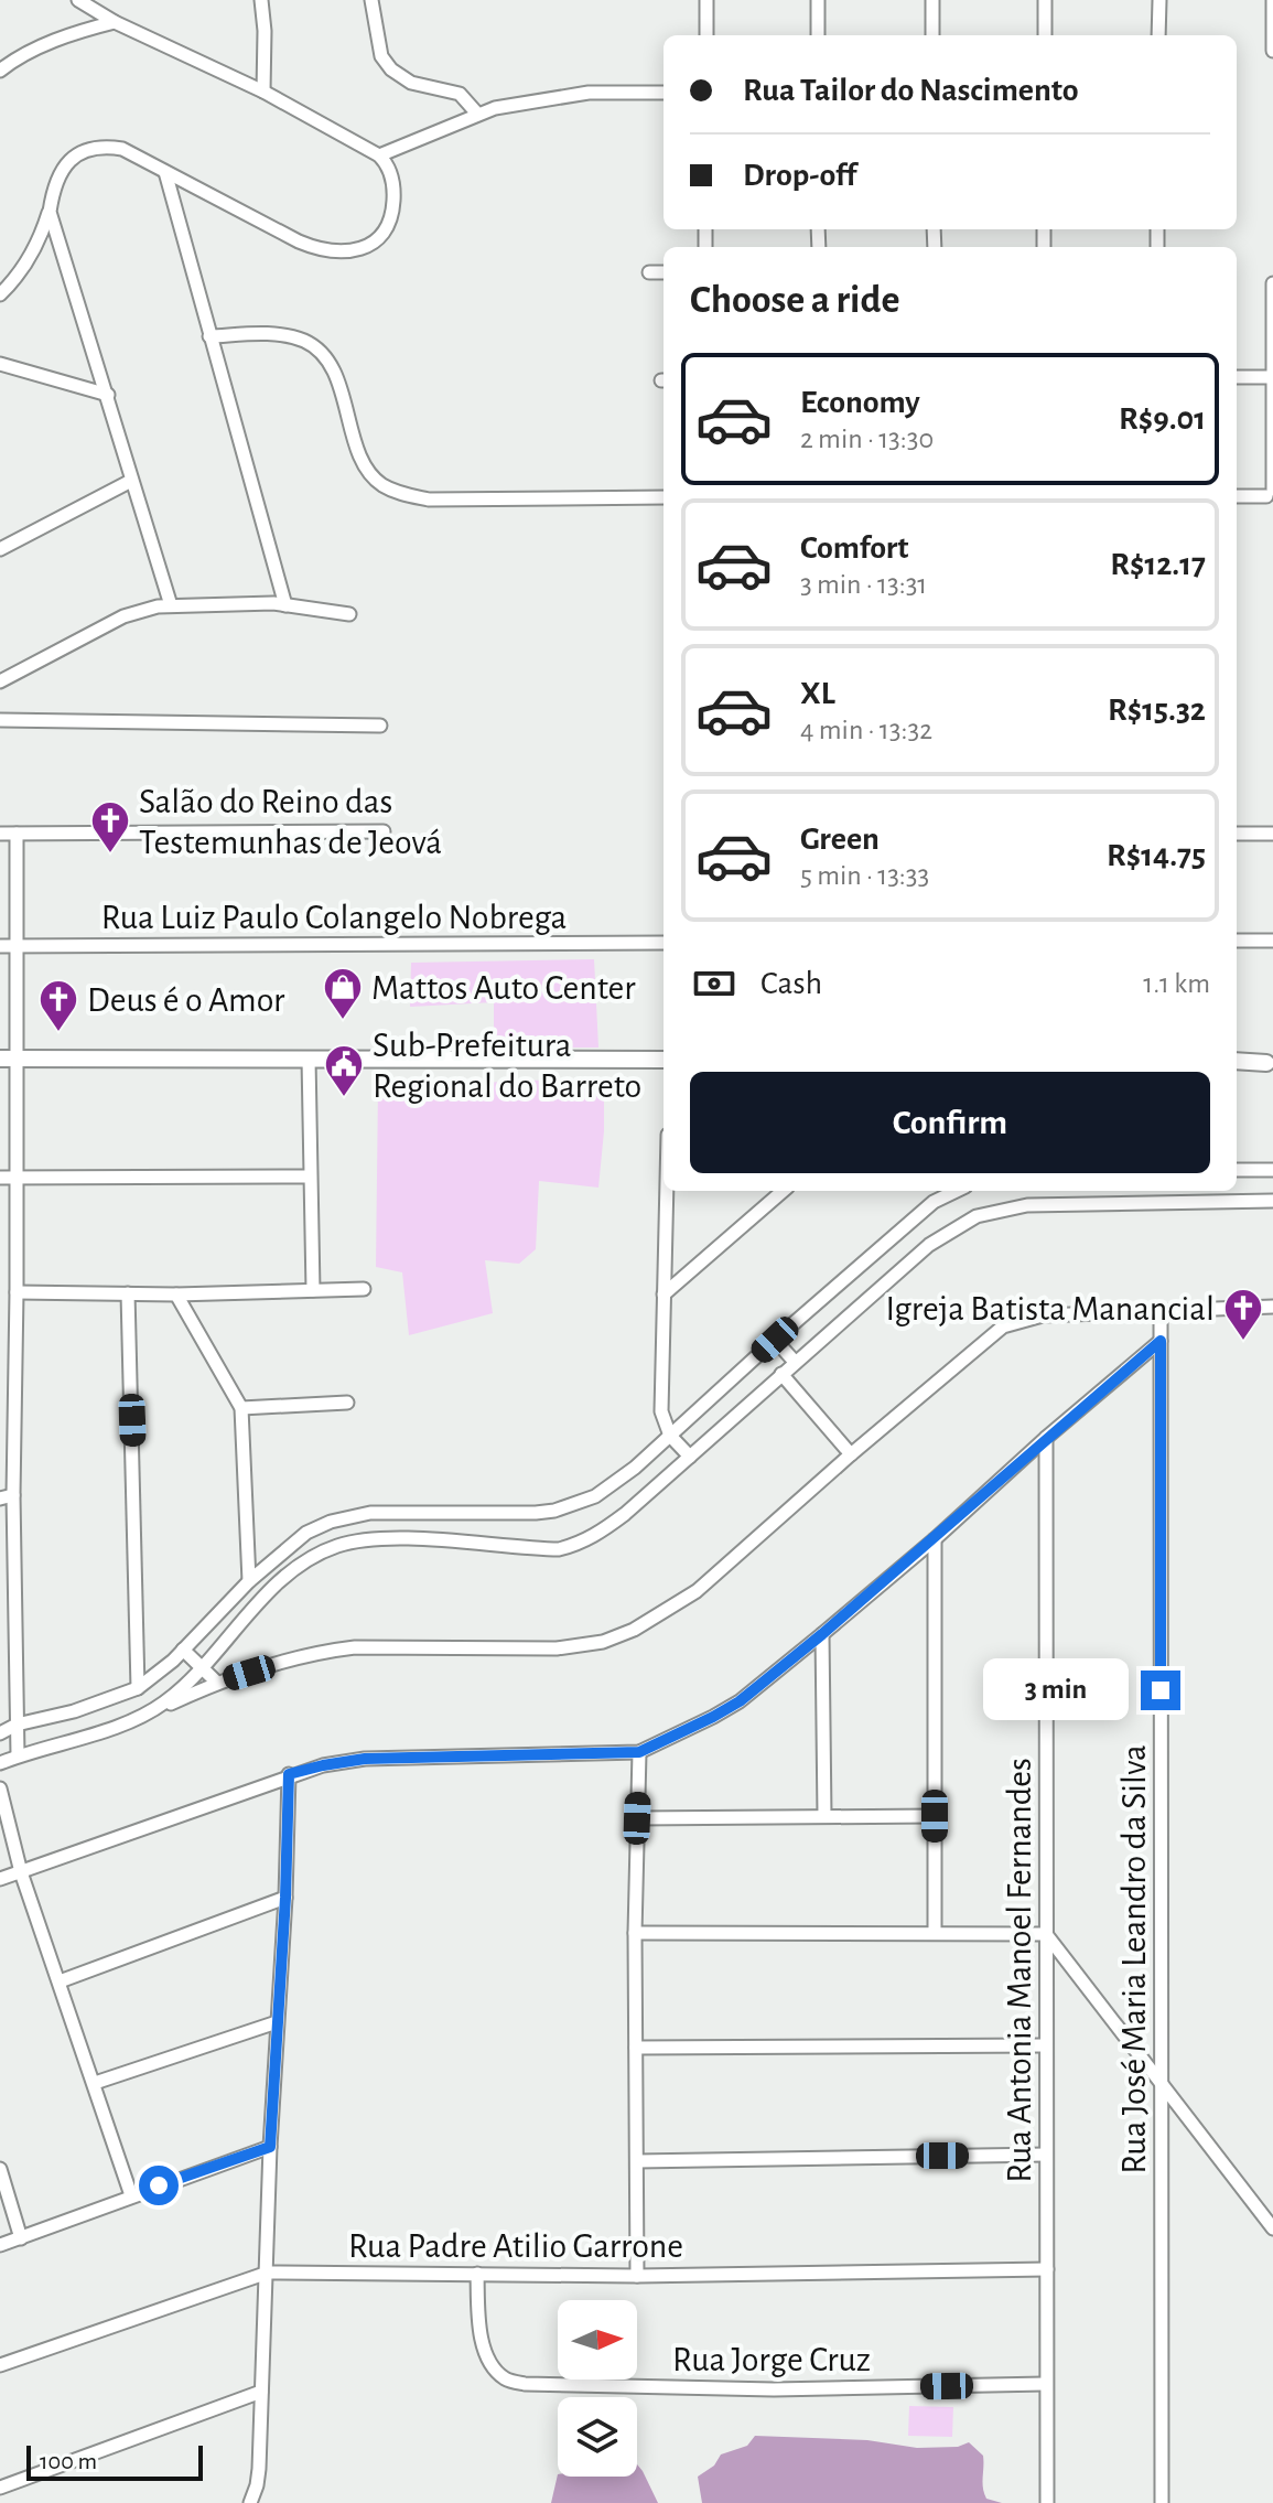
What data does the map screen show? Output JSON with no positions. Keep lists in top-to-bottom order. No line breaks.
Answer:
{"streets":{"street":["Rua Luiz Paulo Colangelo Nobrega","Rua José Maria Leandro da Silva","Rua Antonia Manoel Fernandes","Rua Padre Atilio Garrone","Rua Jorge Cruz"]},"crossings":[["Rua Antonia Manoel Fernandes","Rua Padre Atilio Garrone"],["Rua Antonia Manoel Fernandes","Rua Jorge Cruz"],["Rua Padre Atilio Garrone","Rua Jorge Cruz"]],"places":{"church":["Salão do Reino das Testemunhas de Jeová","Deus é o Amor","Igreja Batista Manancial"],"shop":["Mattos Auto Center"],"public building":["Sub-Prefeitura Regional do Barreto"]},"scale_bar":"100 m","north":"right","page":{"banner":["Rua Tailor do Nascimento","Drop-off"],"heading":"Choose a ride","list":[{"name":"Economy","note":"2 min · 13:30","value":"R$9.01"},{"name":"Comfort","note":"3 min · 13:31","value":"R$12.17"},{"name":"XL","note":"4 min · 13:32","value":"R$15.32"},{"name":"Green","note":"5 min · 13:33","value":"R$14.75"}],"pay":["Cash","1.1 km"],"buttons":"Confirm","bubble":"3 min","scale":"100 m"}}
